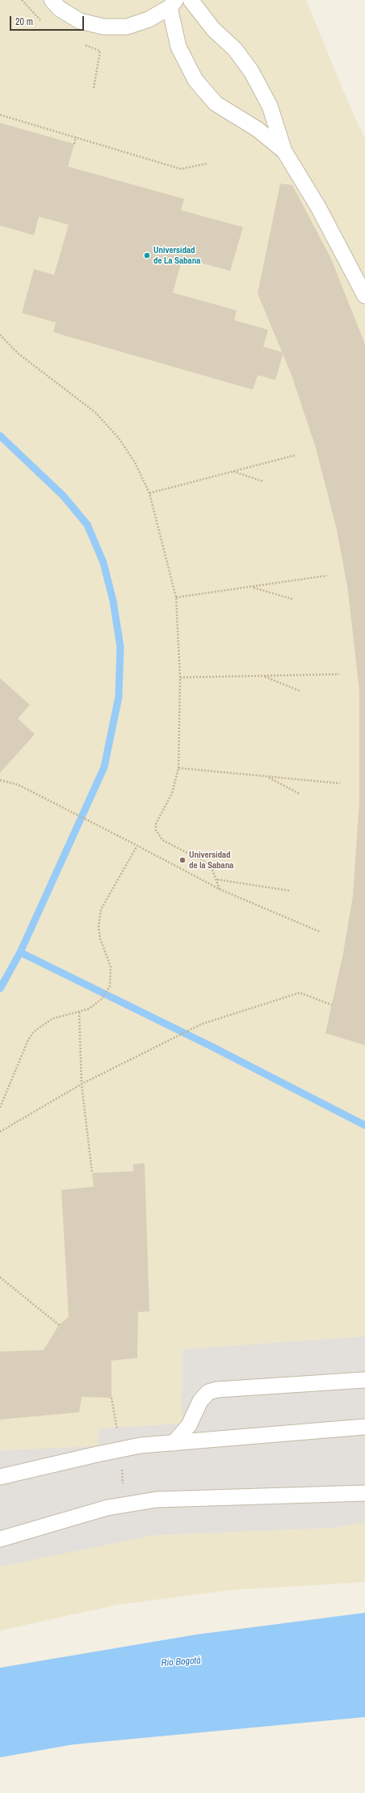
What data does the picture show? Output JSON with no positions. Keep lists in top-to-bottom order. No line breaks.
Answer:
{"water":["Río Bogotá"],"places":["Universidad de La Sabana","Universidad de la Sabana"],"scale_bar":"20 m"}
